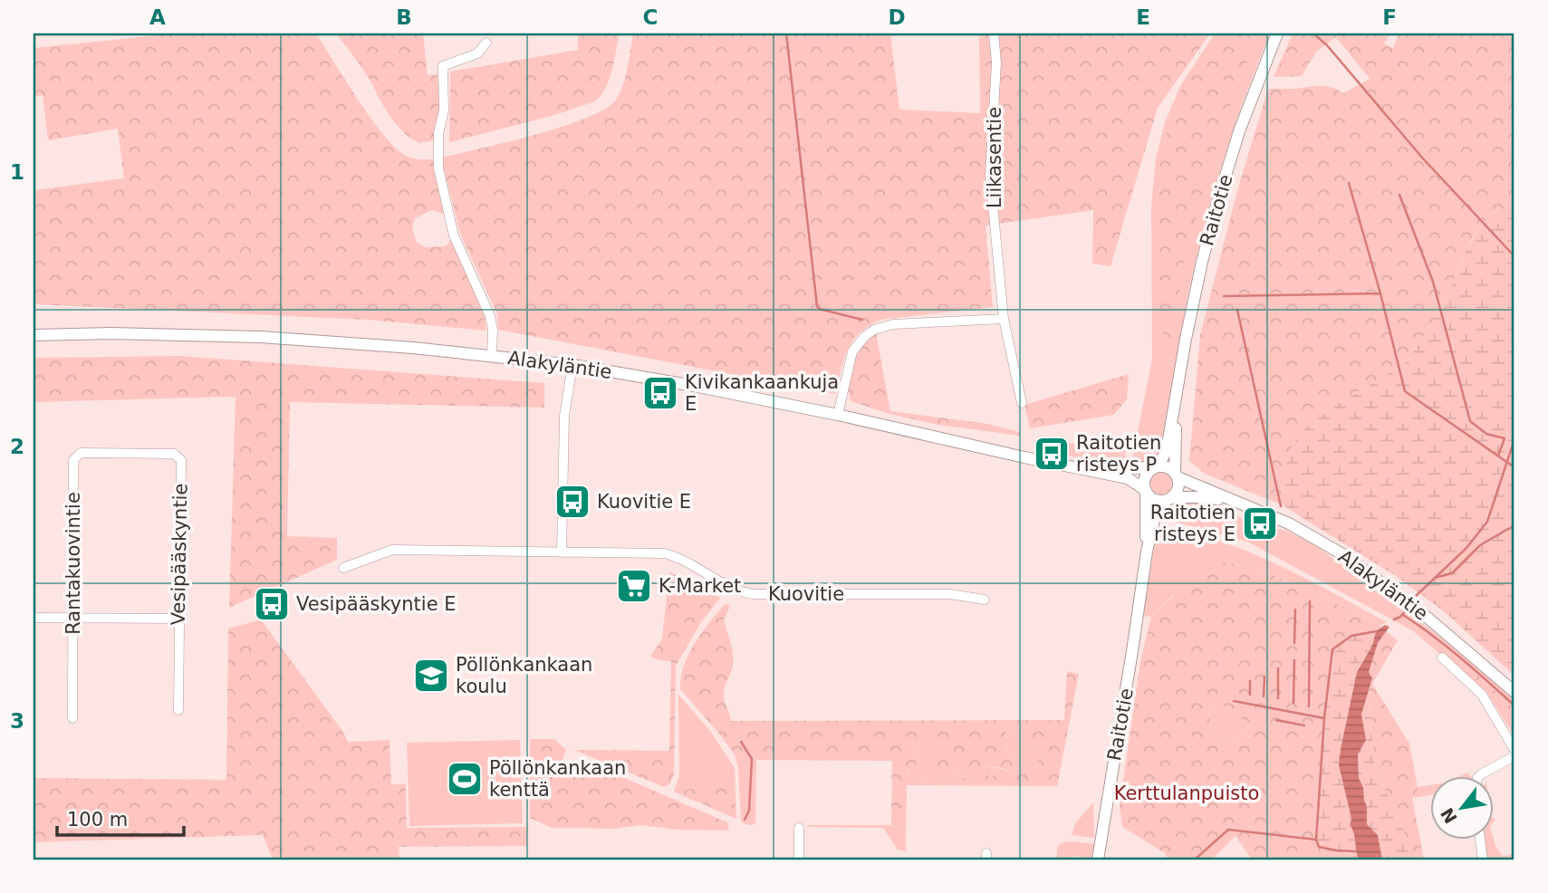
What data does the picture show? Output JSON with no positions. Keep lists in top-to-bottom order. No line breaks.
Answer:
{"streets":{"main road":["Raitotie","Alakyläntie"],"street":["Liikasentie","Vesipääskyntie","Rantakuovintie","Kuovitie"]},"crossings":[["Raitotie","Alakyläntie"],["Vesipääskyntie","Rantakuovintie"]],"parks":["Kerttulanpuisto"],"places":{"bus stop":["Kivikankaankuja E","Raitotien risteys P","Kuovitie E","Raitotien risteys E","Vesipääskyntie E"],"supermarket":["K-Market"],"school or university":["Pöllönkankaan koulu"],"sports":["Pöllönkankaan kenttä"]},"scale_bar":"100 m","north":"bottom left","grid":{"columns":["A","B","C","D","E","F"],"rows":["1","2","3"]}}
